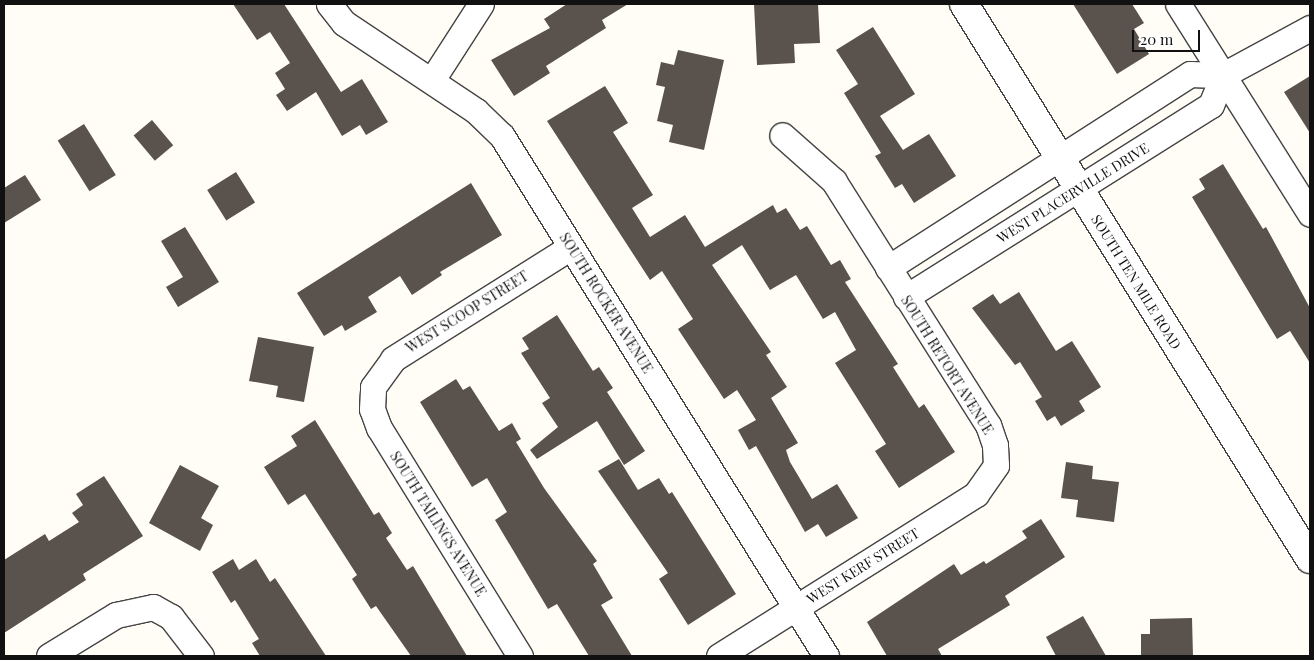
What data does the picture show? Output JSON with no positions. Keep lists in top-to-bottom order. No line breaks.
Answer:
{"streets":{"street":["WEST PLACERVILLE DRIVE","SOUTH TEN MILE ROAD","SOUTH ROCKER AVENUE","WEST SCOOP STREET","SOUTH RETORT AVENUE","SOUTH TAILINGS AVENUE","WEST KERF STREET"]},"crossings":[["WEST PLACERVILLE DRIVE","SOUTH TEN MILE ROAD"],["WEST PLACERVILLE DRIVE","SOUTH RETORT AVENUE"],["SOUTH ROCKER AVENUE","WEST SCOOP STREET"],["SOUTH ROCKER AVENUE","WEST KERF STREET"],["WEST SCOOP STREET","SOUTH TAILINGS AVENUE"],["SOUTH RETORT AVENUE","WEST KERF STREET"]],"scale_bar":"20 m"}
